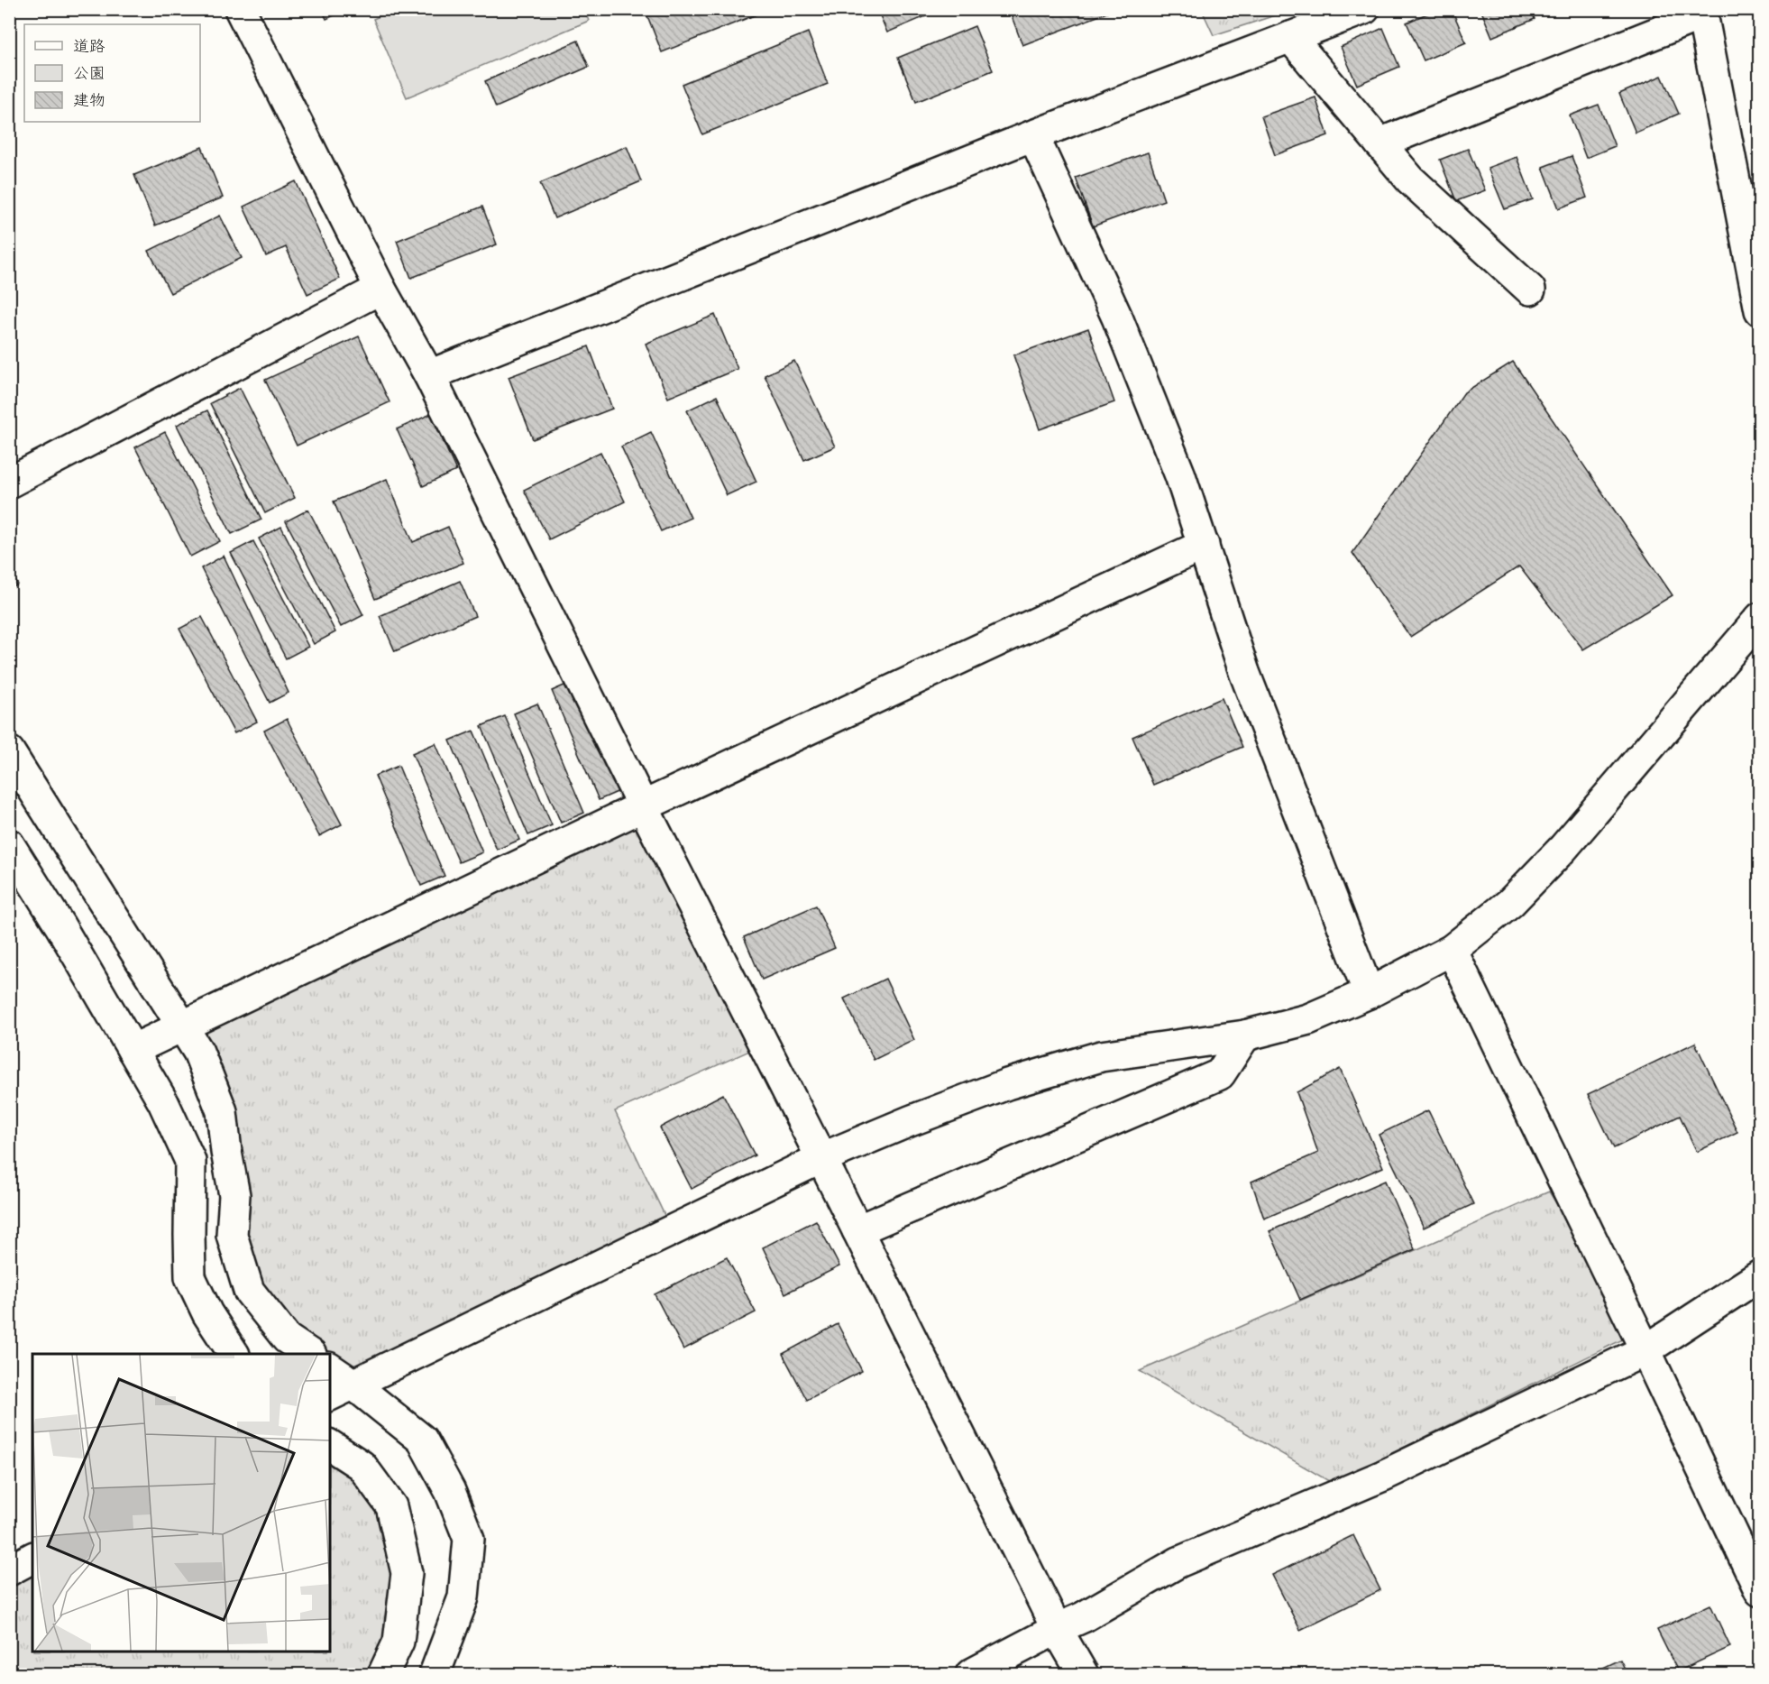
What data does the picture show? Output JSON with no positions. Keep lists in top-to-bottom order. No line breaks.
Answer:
{"legend":["道路","公園","建物"]}
